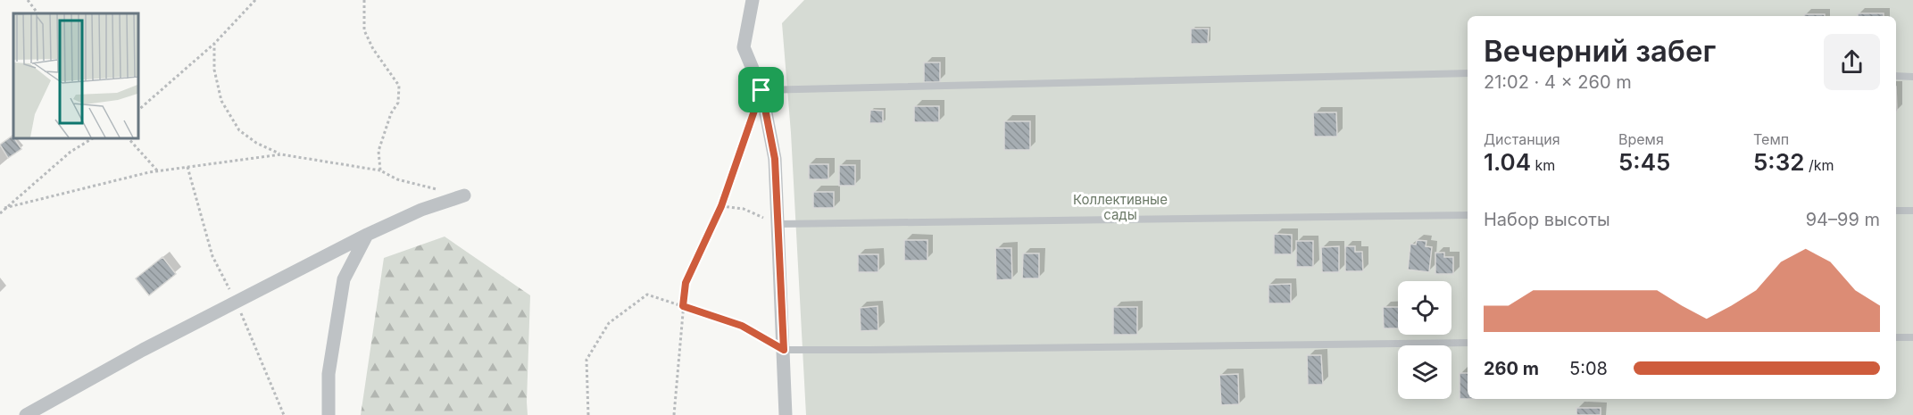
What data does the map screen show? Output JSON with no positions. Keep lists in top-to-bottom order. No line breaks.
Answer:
{"parks":["Коллективные сады"],"page":{"heading":["Вечерний забег","21:02 · 4 × 260 m"],"stats":[["Дистанция","1.04 km"],["Время","5:45"],["Темп","5:32 /km"]],"chart":["Набор высоты","94–99 m"],"list":[{"name":"260 m","note":"5:08"}]}}
